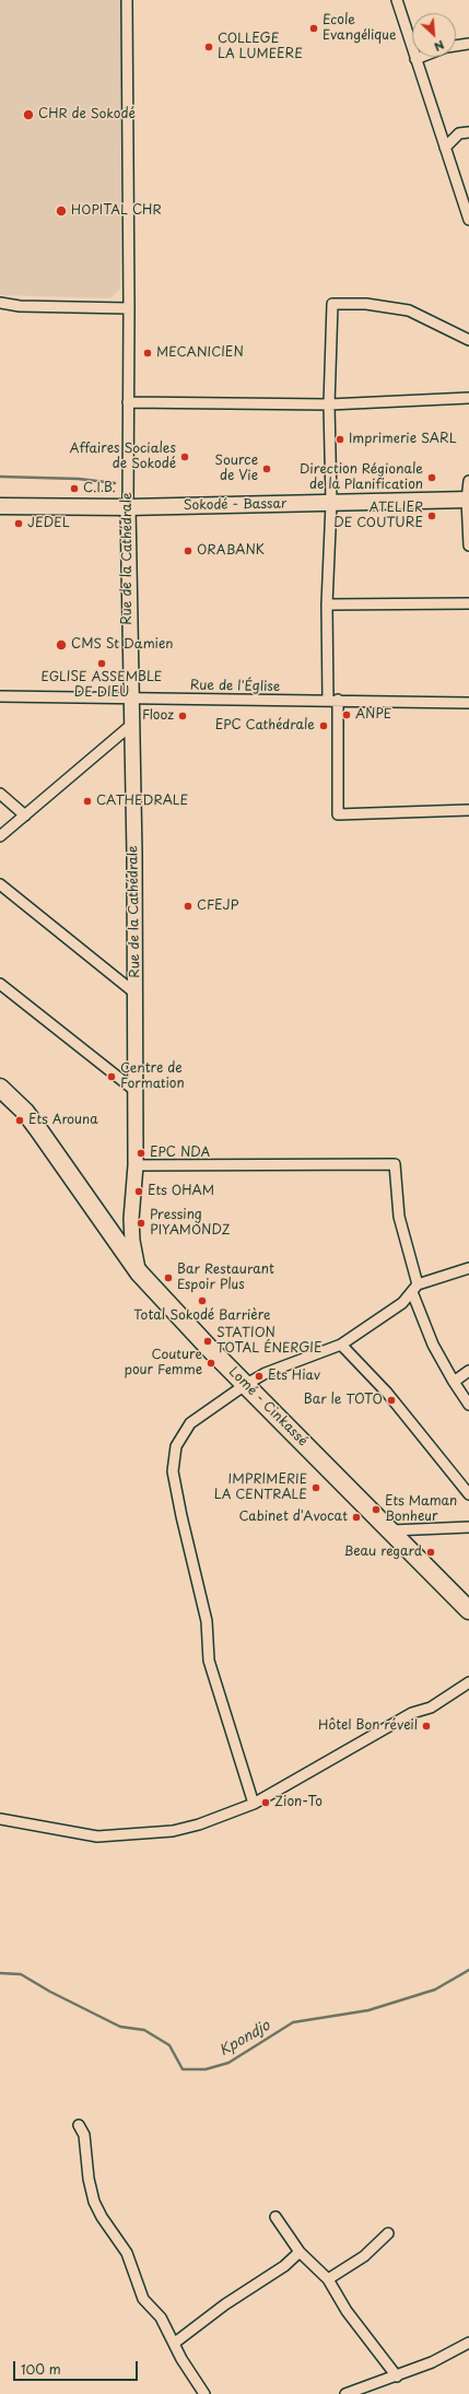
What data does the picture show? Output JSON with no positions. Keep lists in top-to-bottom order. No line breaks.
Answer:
{"streets":{"highway":["Lomé - Cinkassé"],"main road":["Sokodé - Bassar"],"street":["Rue de la Cathédrale","Rue de l'Église"]},"crossings":[["Sokodé - Bassar","Rue de la Cathédrale"],["Rue de la Cathédrale","Rue de l'Église"],["Rue de la Cathédrale","Lomé - Cinkassé"]],"water":["Kpondjo"],"places":["Ecole Evangélique","COLLEGE LA LUMEERE","CHR de Sokodé","HOPITAL CHR","MECANICIEN","Imprimerie SARL","Affaires Sociales de Sokodé","Source de Vie","Direction Régionale de la Planification","C.I.B.","ATELIER DE COUTURE","JEDEL","ORABANK","CMS St Damien","EGLISE ASSEMBLE DE DIEU","ANPE","Flooz","EPC Cathédrale","CATHEDRALE","CFEJP","Centre de Formation","Ets Arouna","EPC NDA","Ets OHAM","Pressing PIYAMONDZ","Bar Restaurant Espoir Plus","Total Sokodé Barrière","STATION TOTAL ÉNERGIE","Couture pour Femme","Ets Hiav","Bar le TOTO","IMPRIMERIE LA CENTRALE","Ets Maman Bonheur","Cabinet d'Avocat","Beau regard","Hôtel Bon réveil","Zion-To"],"scale_bar":"100 m","north":"bottom right"}
